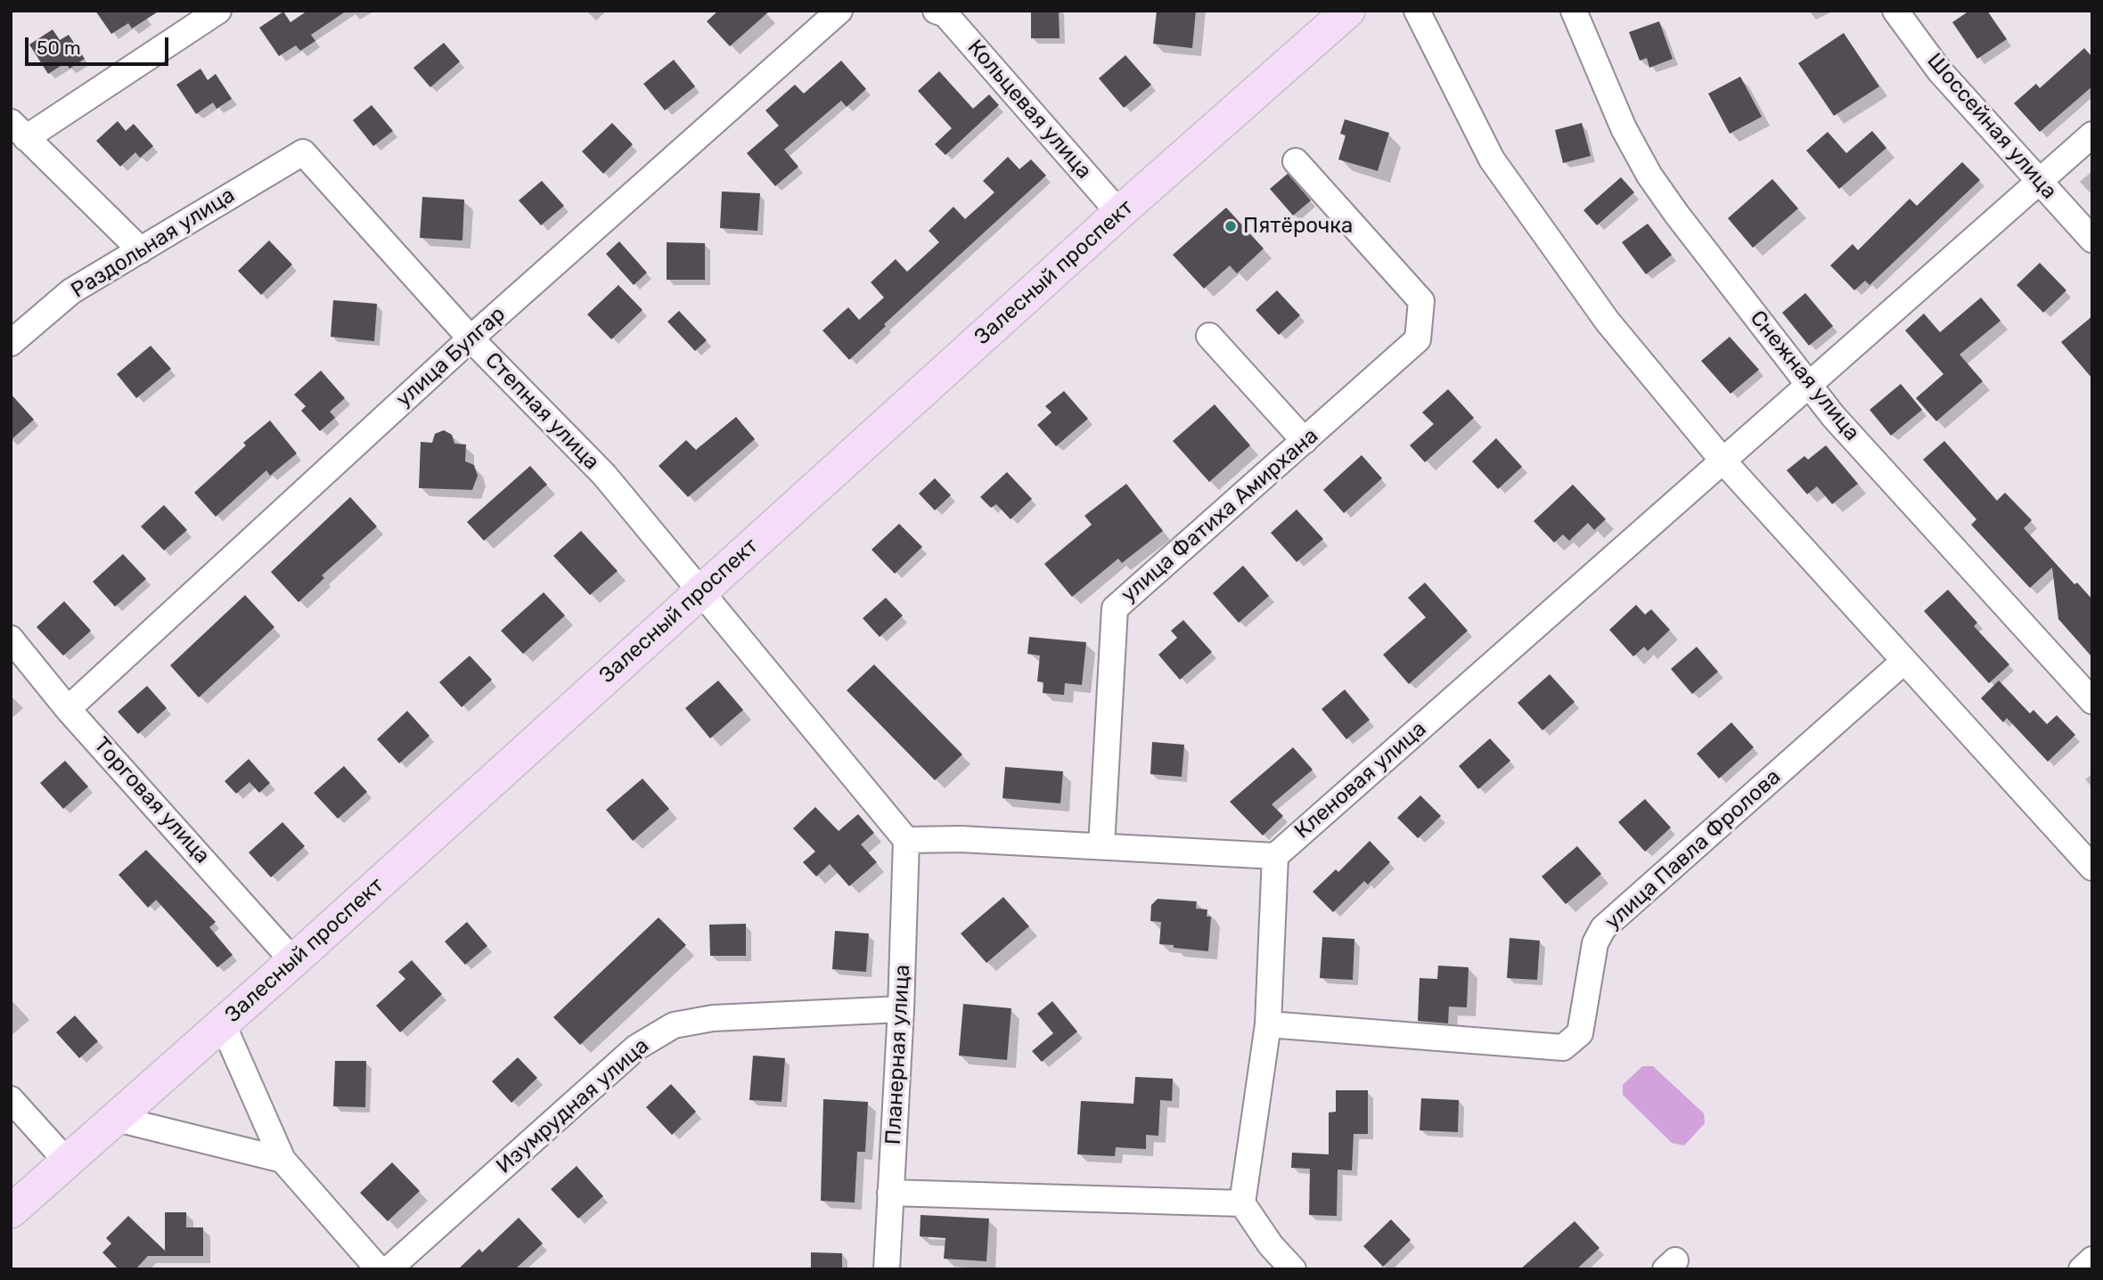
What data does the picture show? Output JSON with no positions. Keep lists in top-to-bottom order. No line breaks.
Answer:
{"streets":{"main road":["Залесный проспект"],"street":["Кольцевая улица","Шоссейная улица","Раздольная улица","улица Булгар","Снежная улица","Степная улица","улица Фатиха Амирхана","Кленовая улица","Торговая улица","улица Павла Фролова","Планерная улица","Изумрудная улица"]},"crossings":[["Кольцевая улица","Залесный проспект"],["Шоссейная улица","Кленовая улица"],["Раздольная улица","Степная улица"],["Залесный проспект","Степная улица"],["Залесный проспект","Торговая улица"],["улица Булгар","Степная улица"],["улица Булгар","Торговая улица"],["Снежная улица","Кленовая улица"],["Степная улица","Кленовая улица"],["Степная улица","Планерная улица"],["улица Фатиха Амирхана","Кленовая улица"],["Кленовая улица","Планерная улица"],["Планерная улица","Изумрудная улица"]],"places":["Пятёрочка"],"scale_bar":"50 m"}
